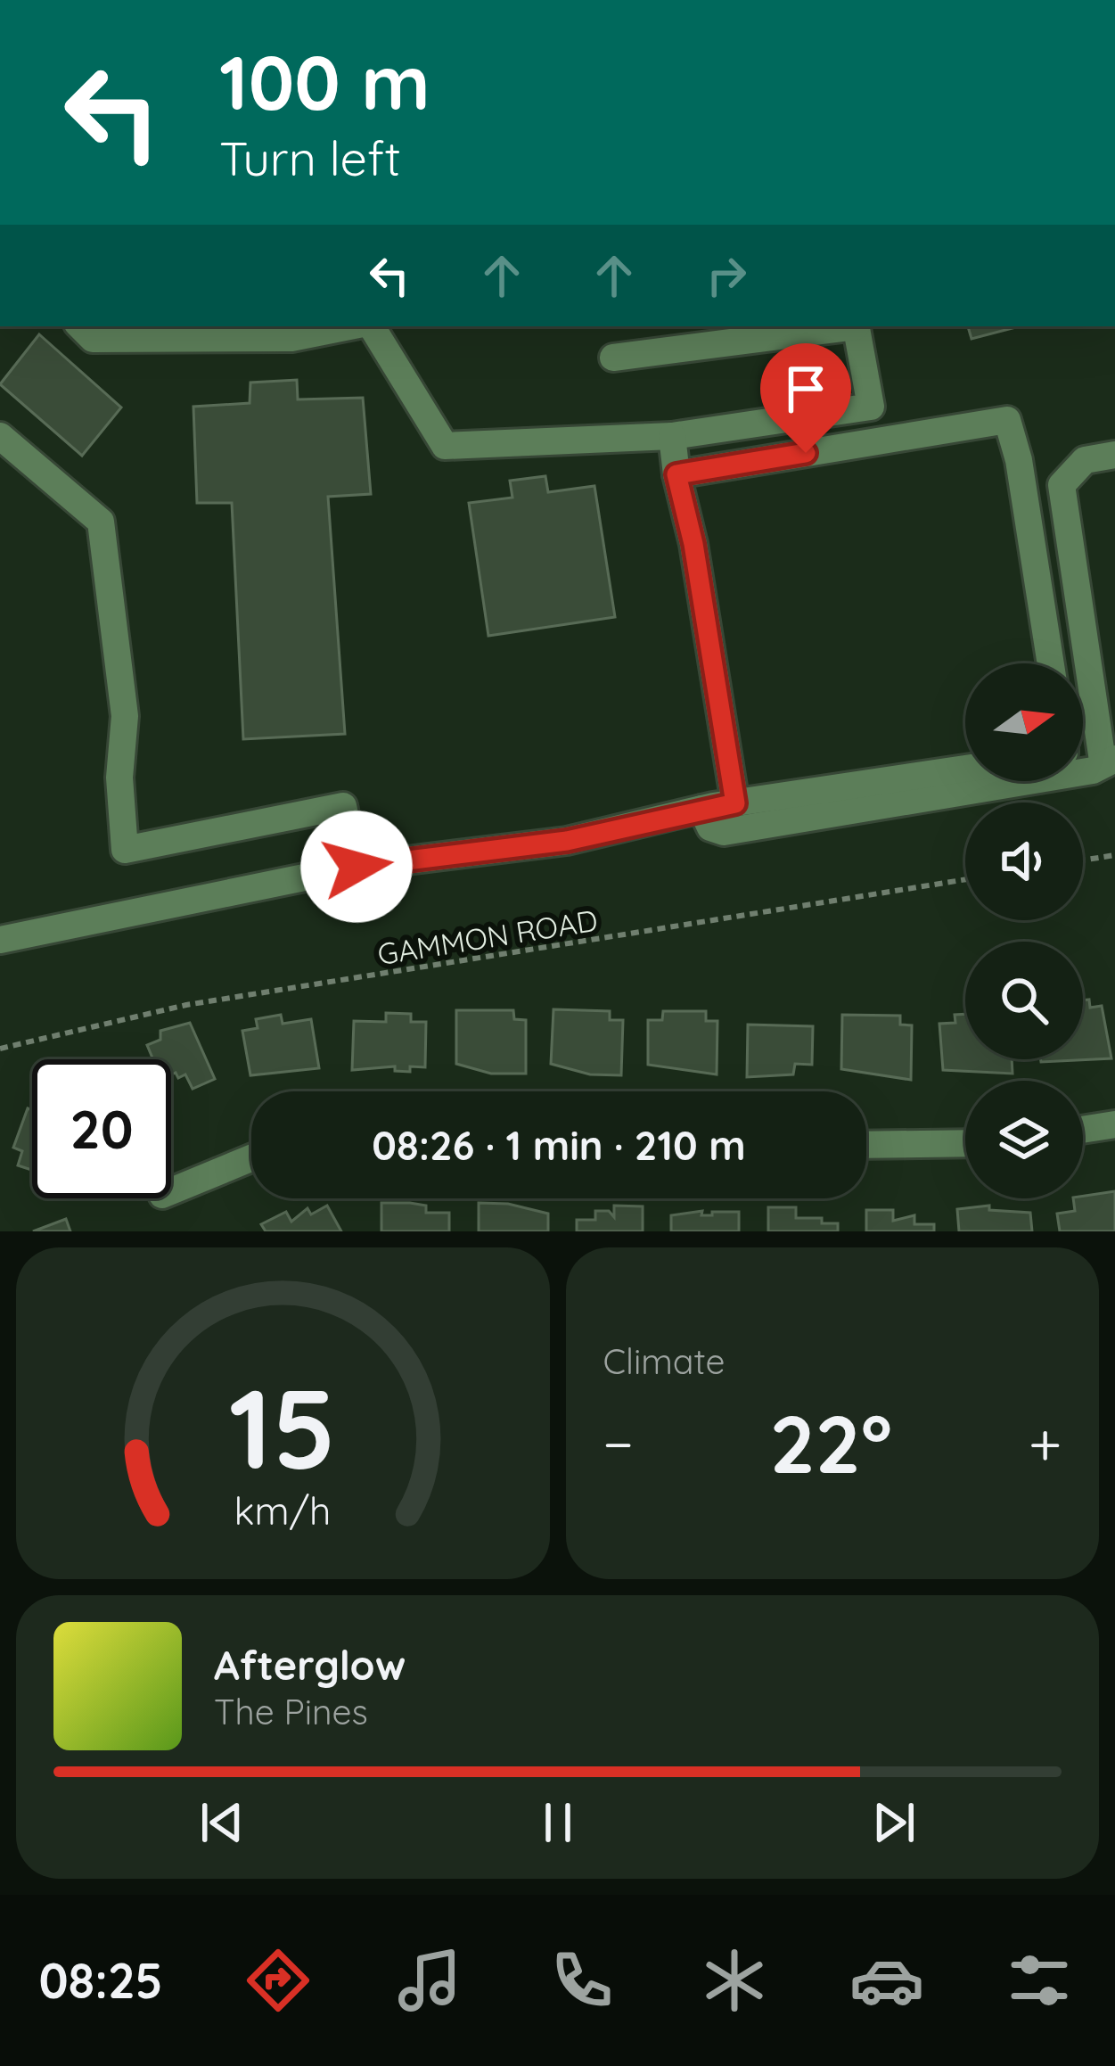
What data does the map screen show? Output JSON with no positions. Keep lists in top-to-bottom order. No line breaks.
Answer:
{"streets":{"path":["GAMMON ROAD"]},"north":"right","page":{"turn":["100 m","Turn left"],"limit":"20","trip":"08:26 · 1 min · 210 m","tile":"Climate","heat":["−","22°","+"],"song":["Afterglow","The Pines"],"tabs":"08:25","gauge":["15","km/h"]}}
